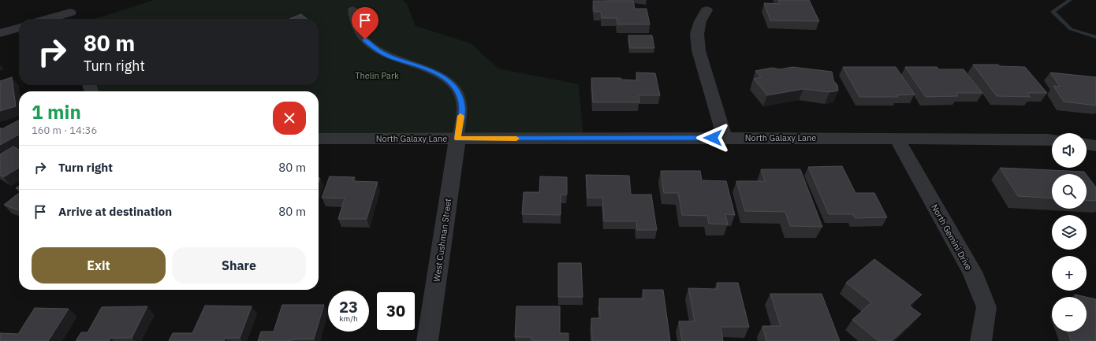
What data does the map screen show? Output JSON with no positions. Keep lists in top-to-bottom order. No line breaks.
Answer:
{"streets":{"street":["North Galaxy Lane","North Gemini Drive","West Cushman Street"]},"crossings":[["North Galaxy Lane","North Gemini Drive"],["North Galaxy Lane","West Cushman Street"]],"parks":["Thelin Park"],"page":{"turn":["80 m","Turn right"],"heading":["1 min","160 m · 14:36"],"map_buttons":["+","−"],"list":[{"name":"Turn right","value":"80 m"},{"name":"Arrive at destination","value":"80 m"}],"buttons":["Exit","Share"],"speed":"23 km/h","limit":"30"}}
